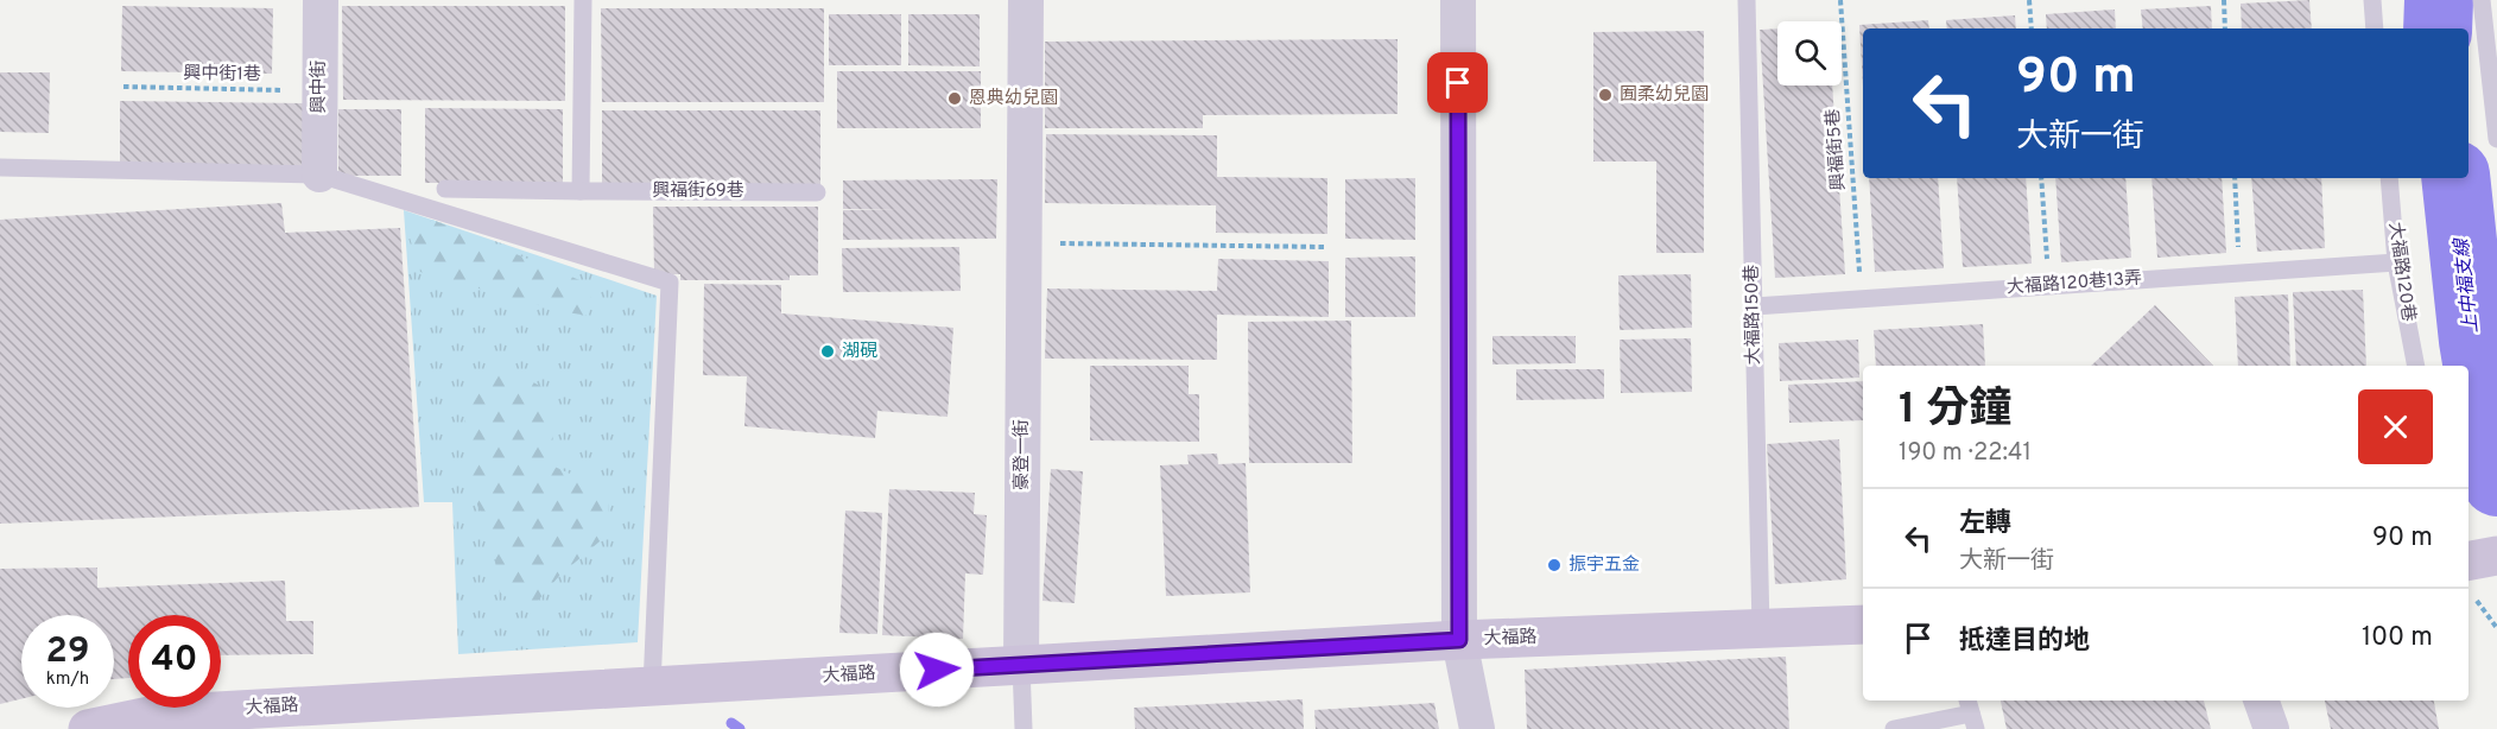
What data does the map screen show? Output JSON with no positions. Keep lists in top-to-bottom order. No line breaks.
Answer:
{"streets":{"street":["興中街","豪登一街","大福路"],"lane":["興福街69巷","大福路120巷","大福路120巷13弄","大福路150巷"],"path":["興中街1巷","興福街5巷"]},"crossings":[["興中街1巷","興中街"],["興福街5巷","大福路120巷13弄"],["大福路120巷","大福路120巷13弄"],["大福路120巷13弄","大福路150巷"],["大福路150巷","大福路"],["豪登一街","大福路"]],"water":["上中福支線"],"places":["囿柔幼兒園","恩典幼兒園","湖硯","振宇五金"],"page":{"turn":["90 m","大新一街"],"heading":["1 分鐘","190 m · 22:41"],"list":[{"name":"左轉","note":"大新一街","value":"90 m"},{"name":"抵達目的地","value":"100 m"}],"speed":"29 km/h","limit":"40"}}
